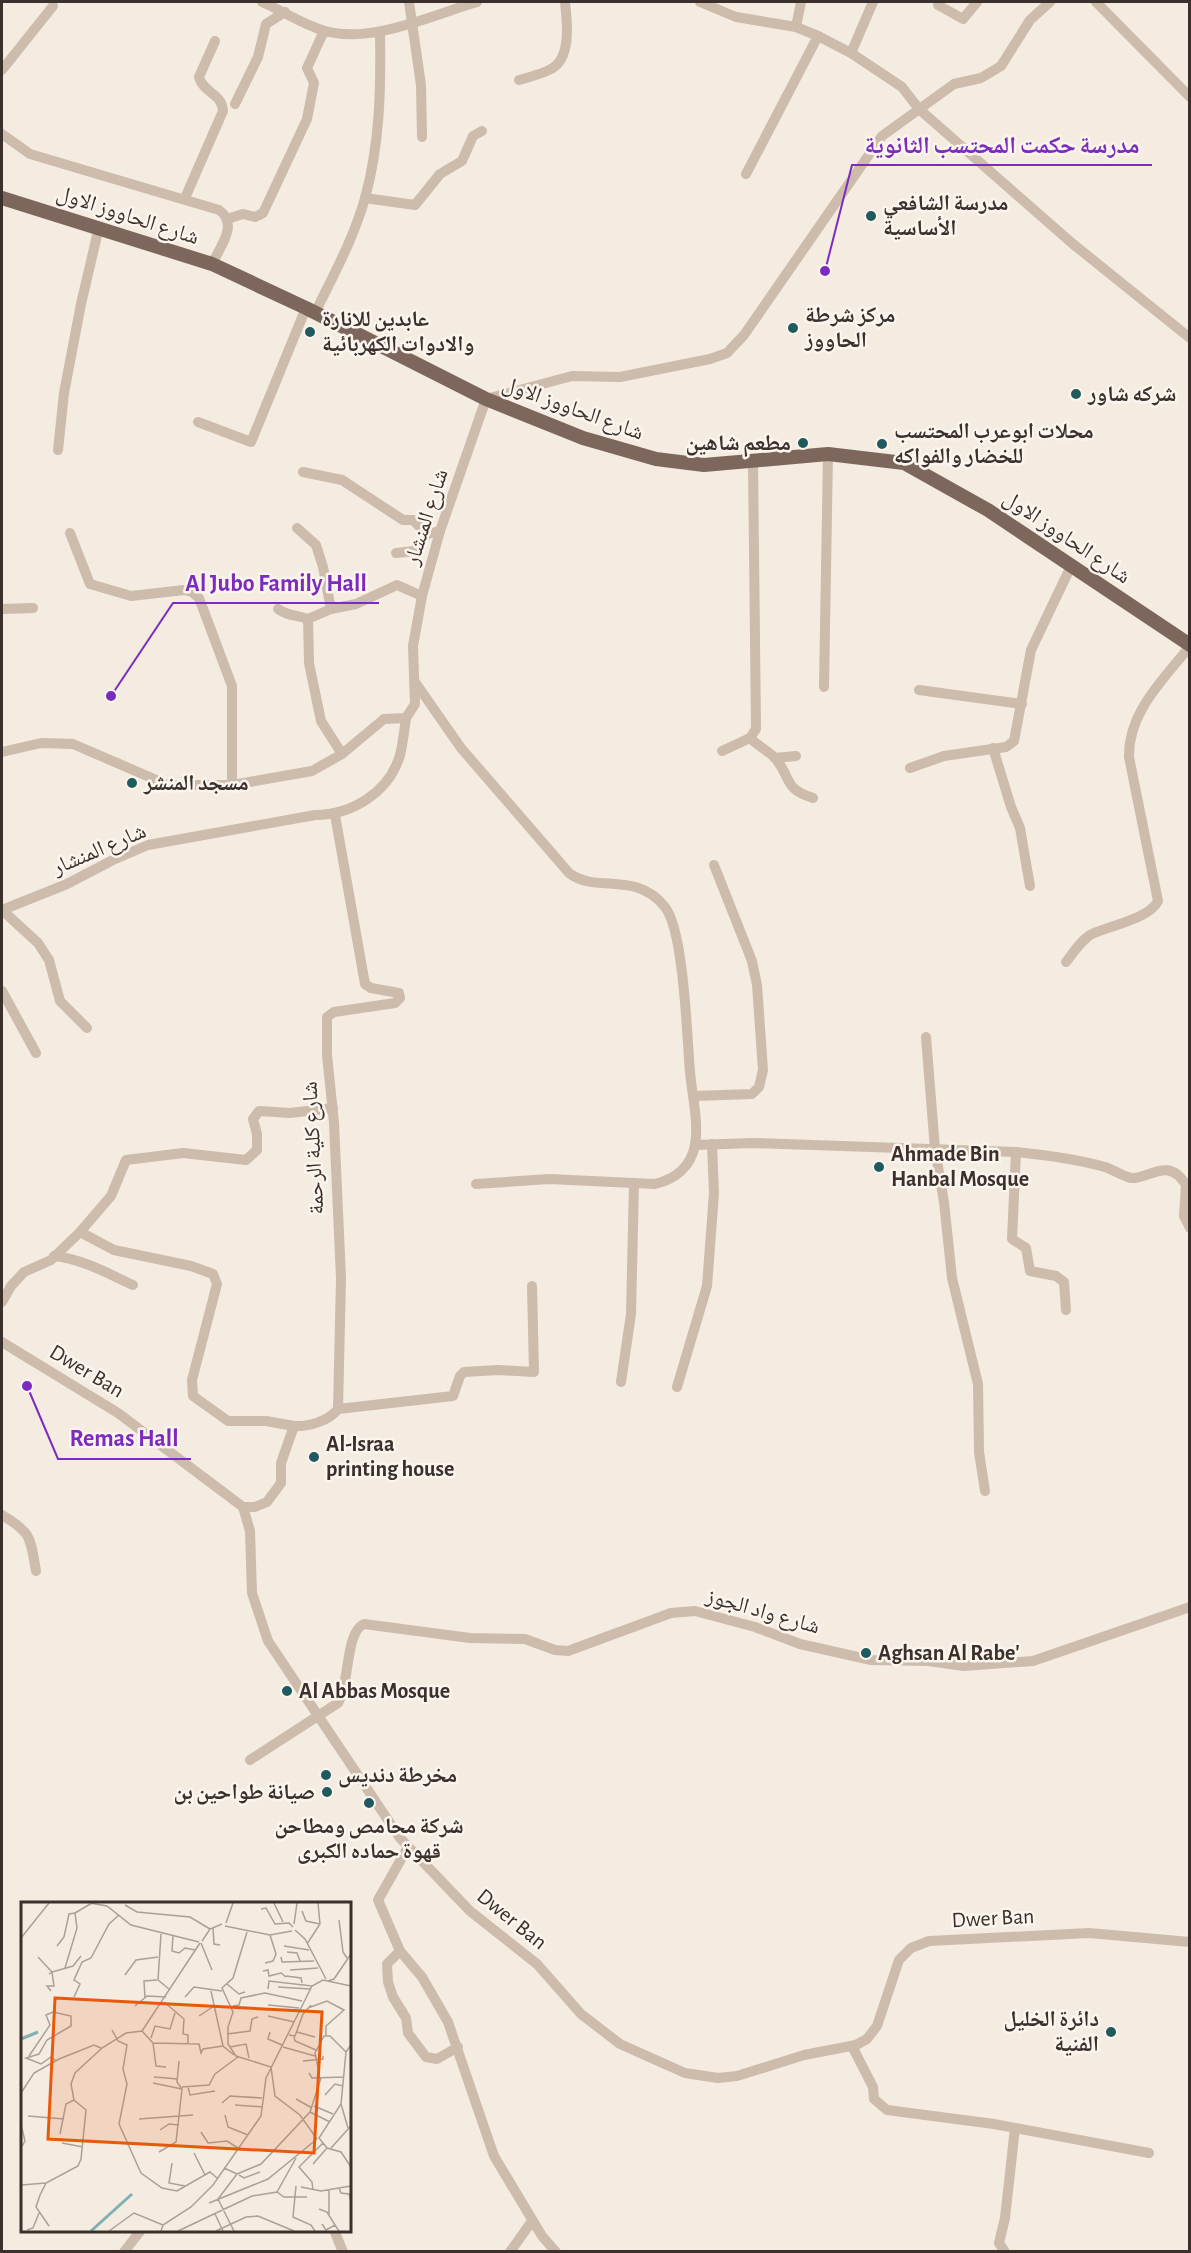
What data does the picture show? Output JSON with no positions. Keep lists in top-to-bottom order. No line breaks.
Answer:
{"streets":{"main road":["شارع الحاووز الاول"],"street":["شارع المنشار","شارع كلية الرحمة","Dwer Ban","شارع واد الجوز"]},"crossings":[["شارع الحاووز الاول","شارع المنشار"],["شارع المنشار","شارع كلية الرحمة"],["Dwer Ban","شارع واد الجوز"]],"places":["مدرسة الشافعي الأساسية","مدرسة حكمت المحتسب الثانوية","مركز شرطة الحاووز","عابدين للانارة والادوات الكهربائية","شركه شاور","مطعم شاهين","محلات ابوعرب المحتسب للخضار والفواكه","Al Jubo Family Hall","مسجد المنشر","Ahmade Bin Hanbal Mosque","Remas Hall","Al-Israa printing house","Aghsan Al Rabe'","Al Abbas Mosque","مخرطة دنديس","صيانة طواحين بن","شركة محامص ومطاحن قهوة حماده الكبرى","دائرة الخليل الفنية"]}
